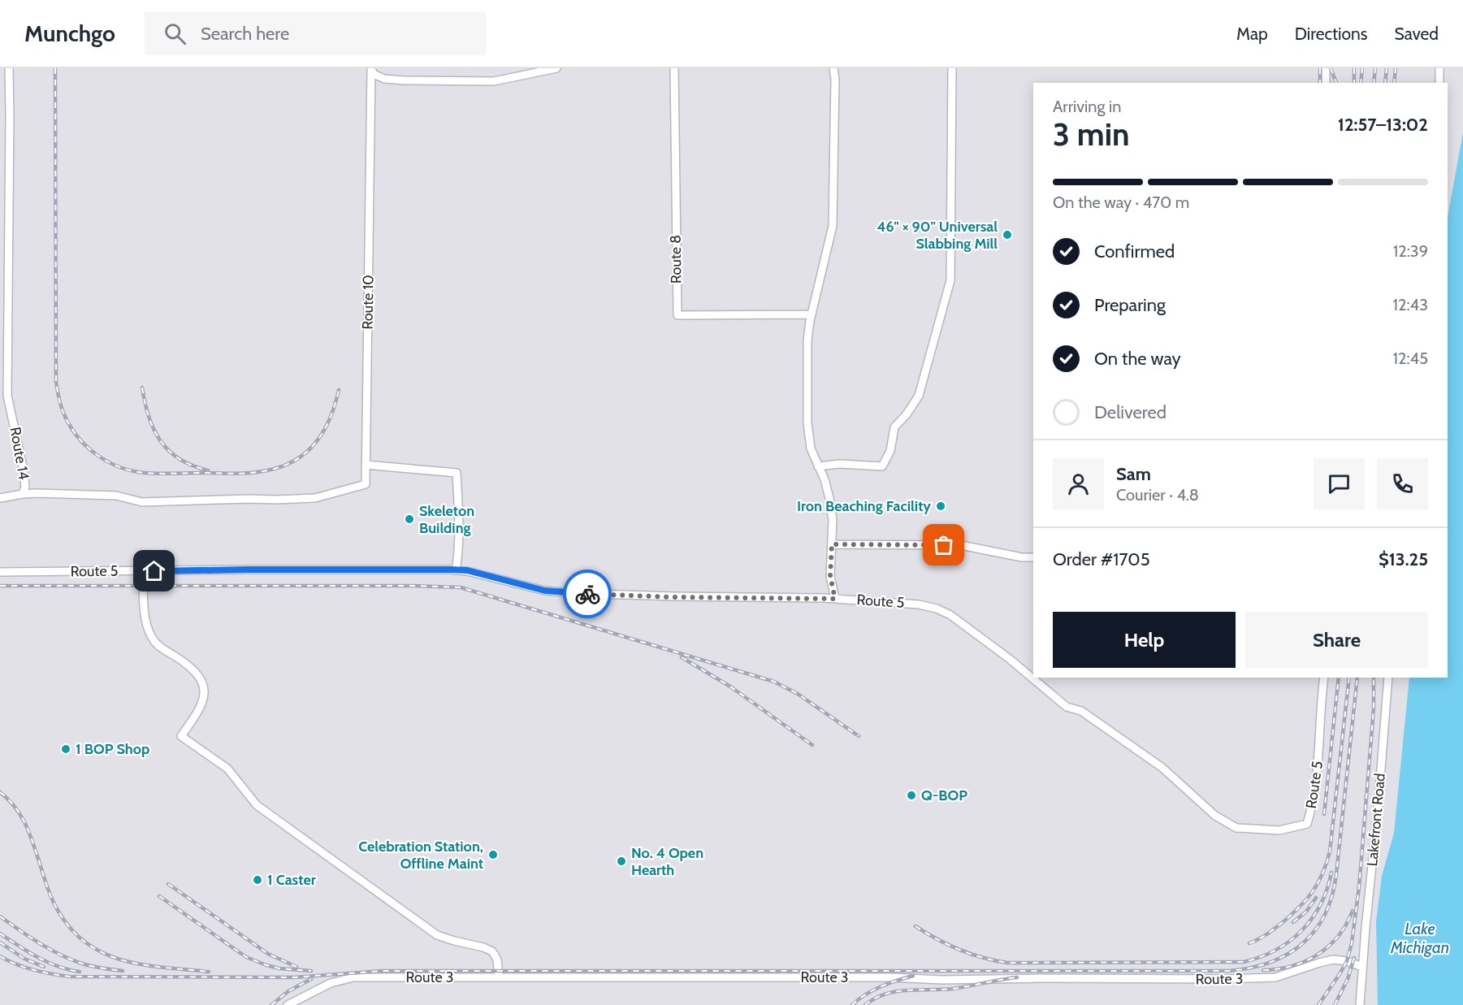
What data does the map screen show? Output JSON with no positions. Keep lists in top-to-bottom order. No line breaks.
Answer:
{"streets":{"street":["Route 8","Route 10","Route 14","Route 5","Lakefront Road","Route 3"]},"crossings":[["Route 10","Route 14"],["Lakefront Road","Route 3"]],"water":["Lake Michigan"],"places":["46\" × 90\" Universal Slabbing Mill","Iron Beaching Facility","Skeleton Building","1 BOP Shop","Q-BOP","Celebration Station, Offline Maint","No. 4 Open Hearth","1 Caster"],"page":{"header":"Munchgo","search":"Search here","nav":["Map","Directions","Saved"],"heading":["3 min","Arriving in","12:57–13:02"],"panel":["Sam","Courier · 4.8","Order #1705","$13.25"],"bar":"On the way · 470 m","list":[["Confirmed","12:39"],["Preparing","12:43"],["On the way","12:45"],"Delivered"],"buttons":["Help","Share"]}}
